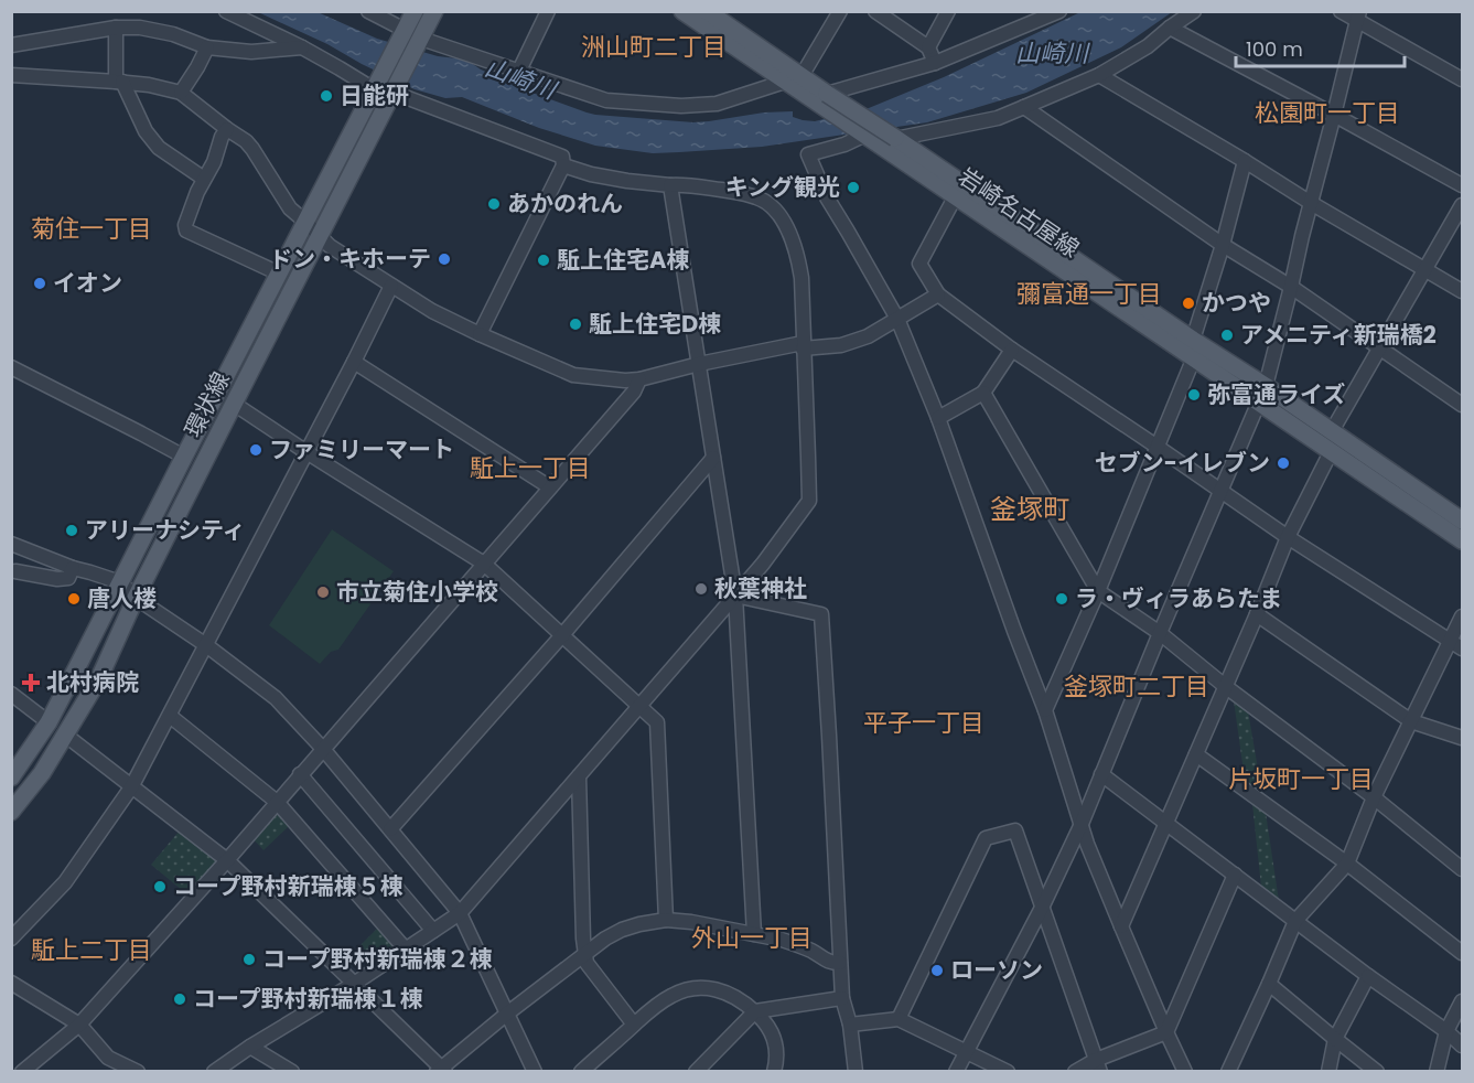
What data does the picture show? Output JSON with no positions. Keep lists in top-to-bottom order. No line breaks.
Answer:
{"streets":{"main road":["岩崎名古屋線","環状線"]},"districts":["洲山町二丁目","松園町一丁目","菊住一丁目","彌富通一丁目","駈上一丁目","釜塚町","釜塚町二丁目","平子一丁目","片坂町一丁目","外山一丁目","駈上二丁目"],"water":["山崎川"],"places":{"other":["日能研","キング観光","あかのれん","ドン・キホーテ","駈上住宅A棟","イオン","かつや","駈上住宅D棟","アメニティ新瑞橋2","弥富通ライズ","ファミリーマート","セブン-イレブン","アリーナシティ","秋葉神社","市立菊住小学校","唐人楼","ラ・ヴィラあらたま","コープ野村新瑞棟５棟","コープ野村新瑞棟２棟","ローソン","コープ野村新瑞棟１棟"],"health":["北村病院"]},"scale_bar":"100 m"}
